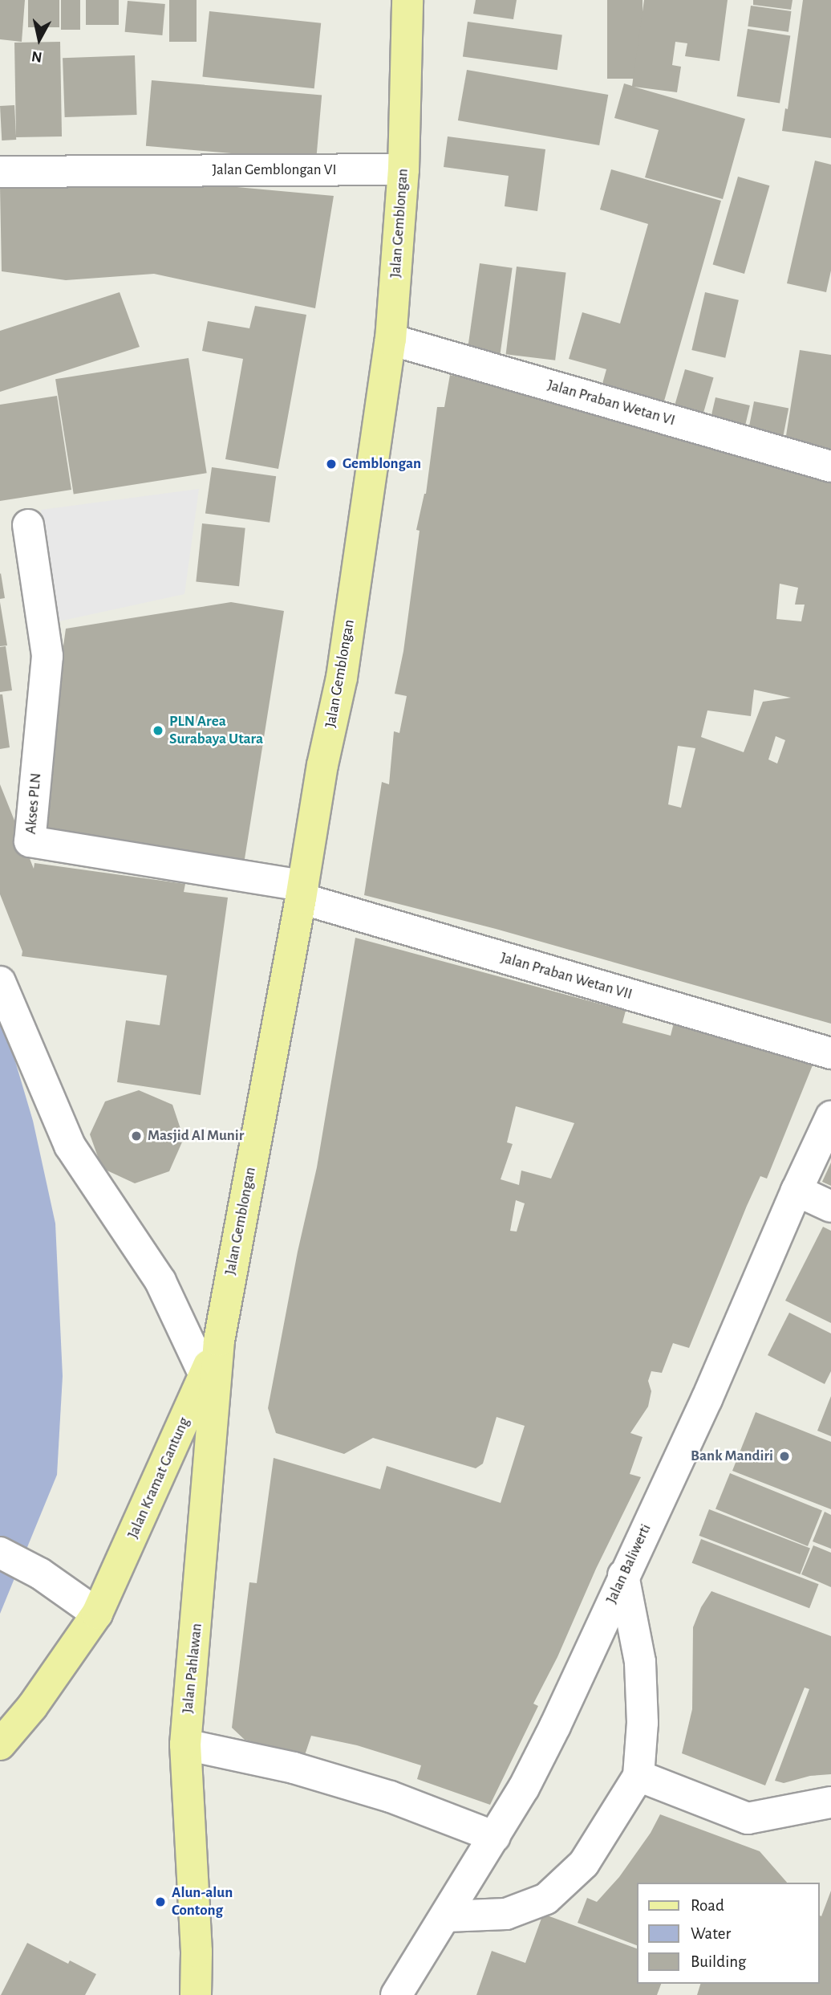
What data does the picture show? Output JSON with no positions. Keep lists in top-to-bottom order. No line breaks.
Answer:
{"streets":{"main road":["Jalan Gemblongan","Jalan Kramat Gantung","Jalan Pahlawan"],"street":["Jalan Gemblongan VI","Jalan Praban Wetan VI","Akses PLN","Jalan Praban Wetan VII","Jalan Baliwerti"]},"crossings":[["Jalan Gemblongan VI","Jalan Gemblongan"],["Jalan Gemblongan","Jalan Praban Wetan VI"],["Jalan Gemblongan","Akses PLN"],["Jalan Gemblongan","Jalan Praban Wetan VII"],["Jalan Gemblongan","Jalan Kramat Gantung"],["Jalan Gemblongan","Jalan Pahlawan"],["Akses PLN","Jalan Praban Wetan VII"],["Jalan Kramat Gantung","Jalan Pahlawan"]],"places":["Gemblongan","PLN Area Surabaya Utara","Masjid Al Munir","Bank Mandiri","Alun-alun Contong"],"legend":["Road","Water","Building"],"north":"bottom"}
